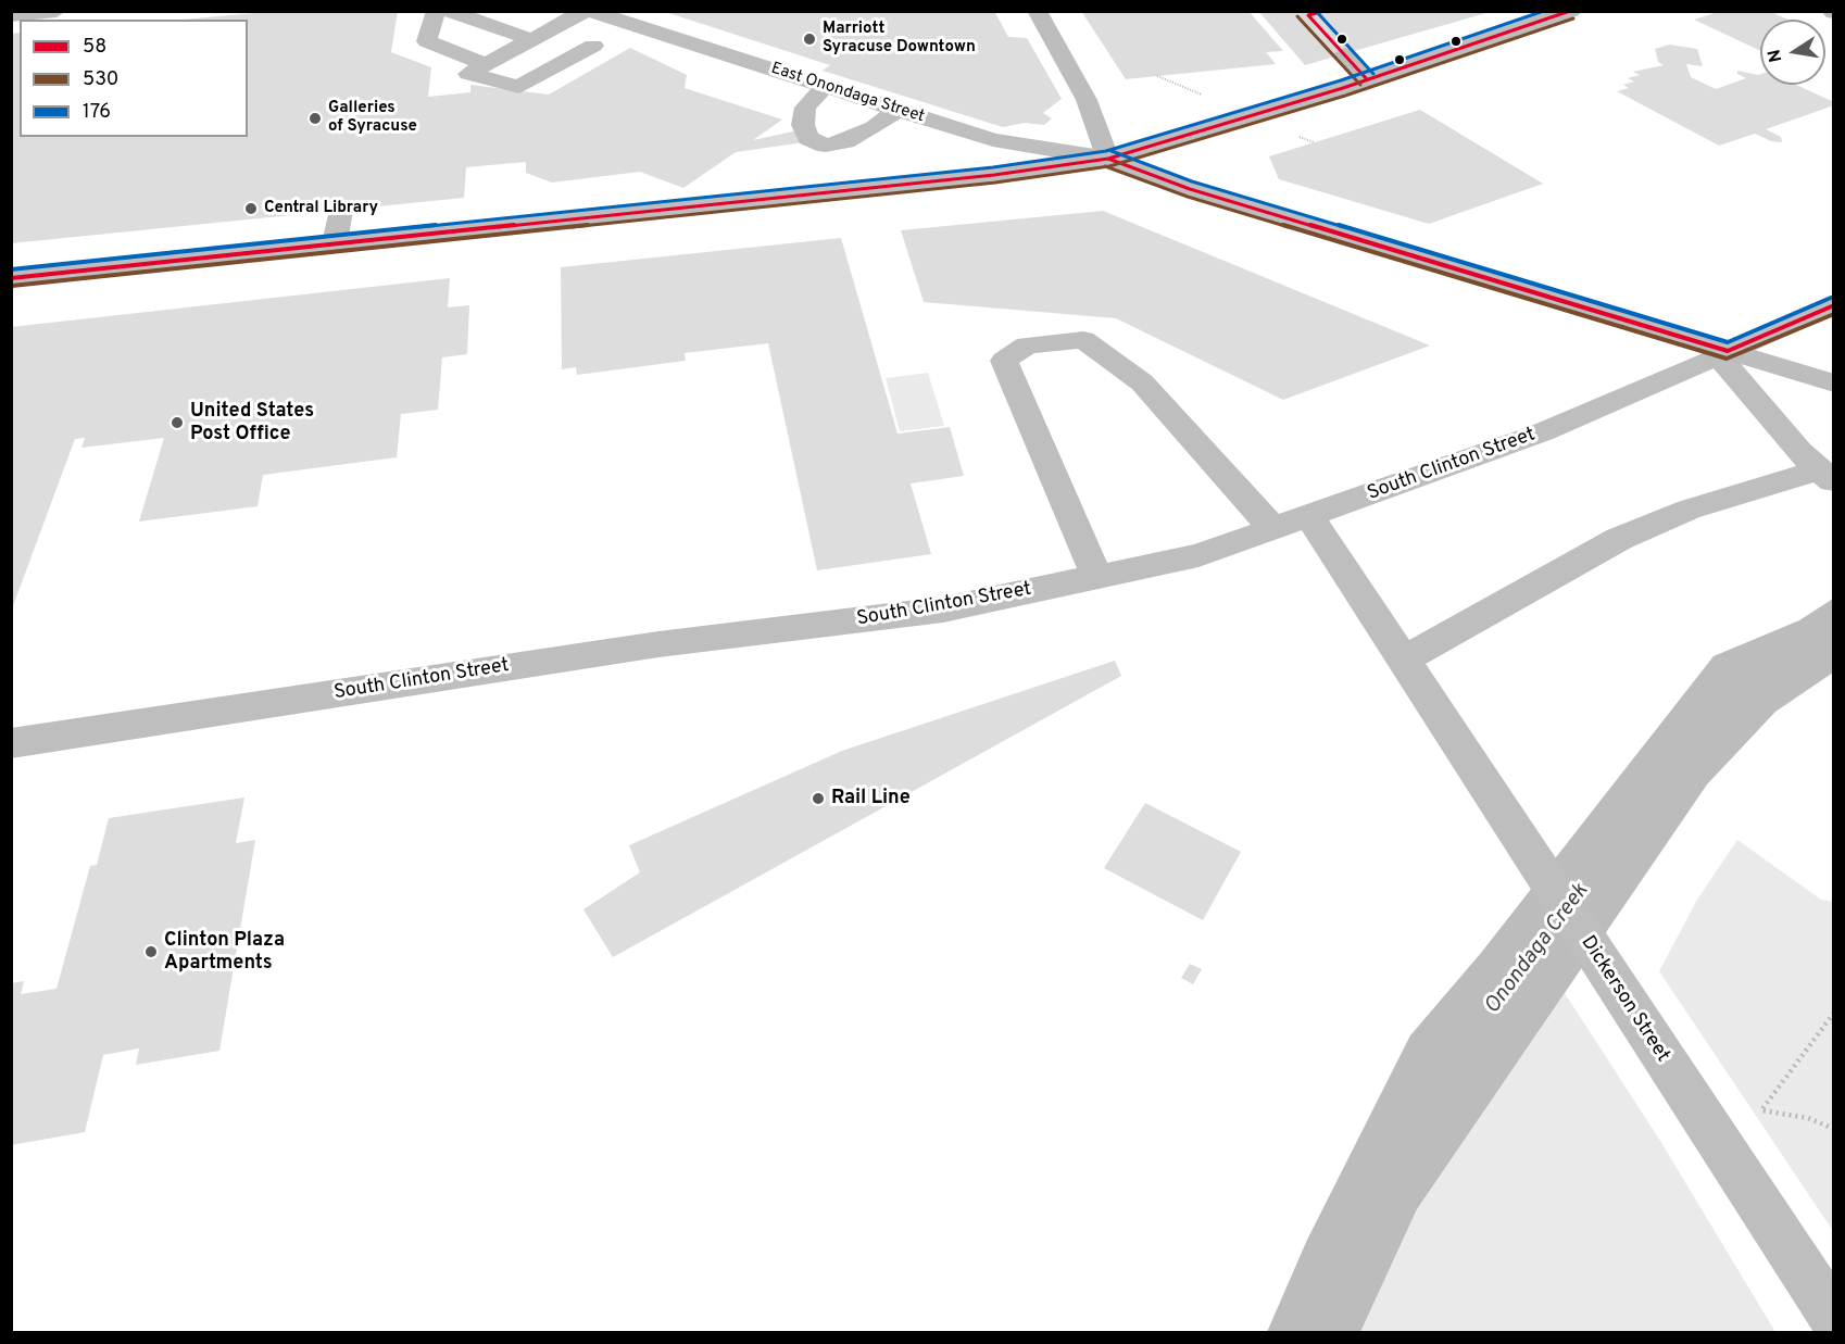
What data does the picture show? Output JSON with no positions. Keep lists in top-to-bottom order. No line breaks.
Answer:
{"streets":{"street":["East Onondaga Street","South Clinton Street","Dickerson Street"]},"crossings":[["South Clinton Street","Dickerson Street"]],"water":["Onondaga Creek"],"places":["Marriott Syracuse Downtown","Galleries of Syracuse","Central Library","United States Post Office","Rail Line","Clinton Plaza Apartments"],"lines":["transit line 58","transit line 176","transit line 530"],"legend":["58","530","176"],"north":"left"}
